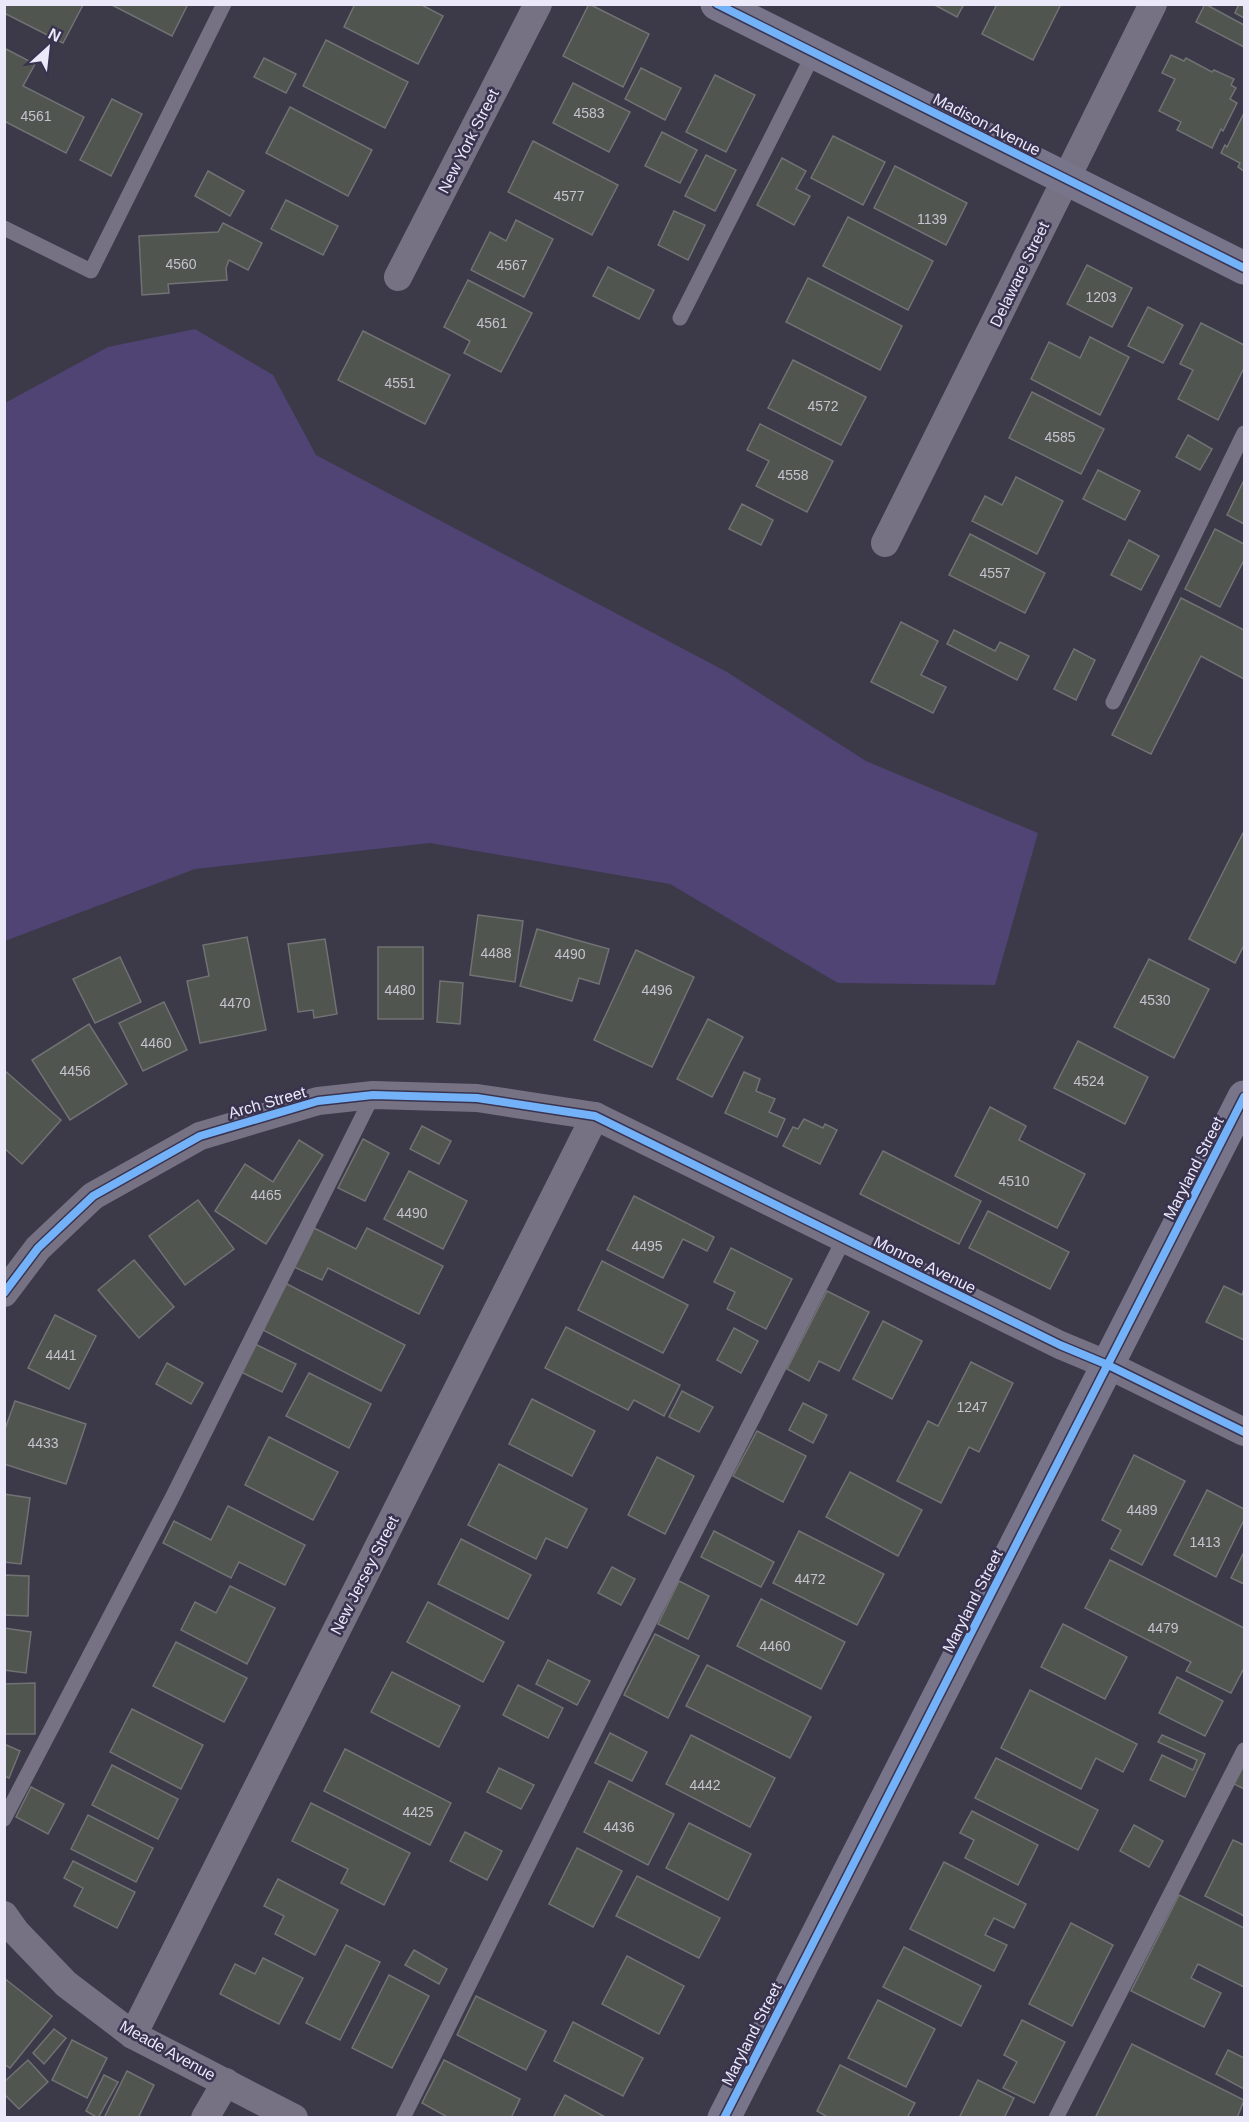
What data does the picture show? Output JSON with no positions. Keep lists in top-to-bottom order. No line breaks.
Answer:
{"streets":{"street":["Madison Avenue","New York Street","Delaware Street","Arch Street","Maryland Street","Monroe Avenue","New Jersey Street","Meade Avenue"]},"crossings":[["Madison Avenue","Delaware Street"],["Arch Street","Monroe Avenue"],["Arch Street","New Jersey Street"],["Maryland Street","Monroe Avenue"],["Monroe Avenue","New Jersey Street"],["New Jersey Street","Meade Avenue"]],"house_numbers":["4583","4561","4577","1139","4560","4567","1203","4561","4551","4572","4585","4558","4557","4488","4490","4480","4496","4530","4470","4460","4456","4524","4510","4465","4490","4495","4441","1247","4433","4489","1413","4472","4479","4460","4442","4425","4436"],"north":"top right"}
